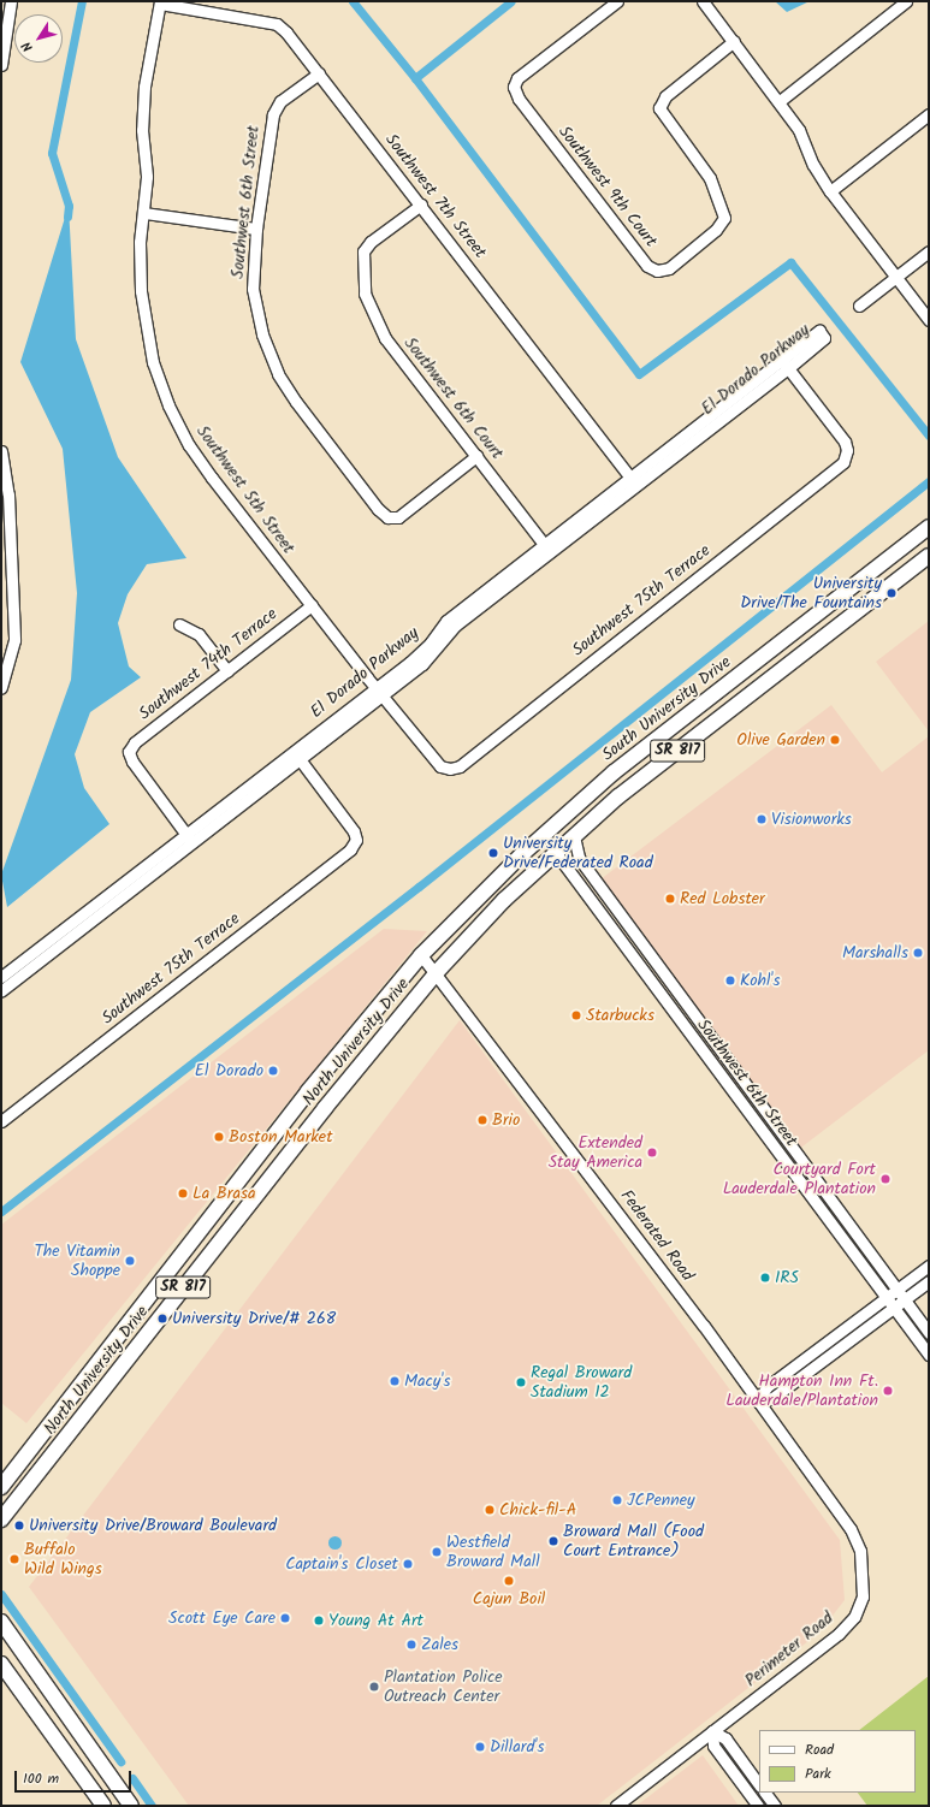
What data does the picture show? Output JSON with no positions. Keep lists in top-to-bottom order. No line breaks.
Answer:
{"streets":{"main road":["South University Drive","SR 817","North University Drive"],"street":["Southwest 9th Court","Southwest 7th Street","Southwest 6th Street","El Dorado Parkway","Southwest 6th Court","Southwest 5th Street","Southwest 75th Terrace","Southwest 74th Terrace","Federated Road","Perimeter Road"]},"crossings":[["Southwest 7th Street","Southwest 6th Street"],["Southwest 7th Street","El Dorado Parkway"],["Southwest 7th Street","Southwest 6th Court"],["Southwest 7th Street","Southwest 5th Street"],["Southwest 6th Street","Southwest 6th Court"],["Southwest 6th Street","SR 817"],["El Dorado Parkway","Southwest 6th Court"],["El Dorado Parkway","Southwest 5th Street"],["El Dorado Parkway","Southwest 75th Terrace"],["El Dorado Parkway","Southwest 74th Terrace"],["Southwest 5th Street","Southwest 75th Terrace"],["Southwest 5th Street","Southwest 74th Terrace"],["South University Drive","North University Drive"],["South University Drive","Federated Road"],["SR 817","North University Drive"],["SR 817","Federated Road"],["North University Drive","Federated Road"],["Federated Road","Perimeter Road"]],"places":["University Drive/The Fountains","Olive Garden","Visionworks","University Drive/Federated Road","Red Lobster","Marshalls","Kohl's","Starbucks","El Dorado","Brio","Boston Market","Extended Stay America","Courtyard Fort Lauderdale Plantation","La Brasa","The Vitamin Shoppe","IRS","University Drive/# 268","Macy's","Regal Broward Stadium 12","Hampton Inn Ft. Lauderdale/Plantation","JCPenney","Chick-fil-A","University Drive/Broward Boulevard","Broward Mall (Food Court Entrance)","Westfield Broward Mall","Buffalo Wild Wings","Captain's Closet","Cajun Boil","Scott Eye Care","Young At Art","Zales","Plantation Police Outreach Center","Dillard's"],"legend":["Road","Park"],"scale_bar":"100 m","north":"bottom left"}
